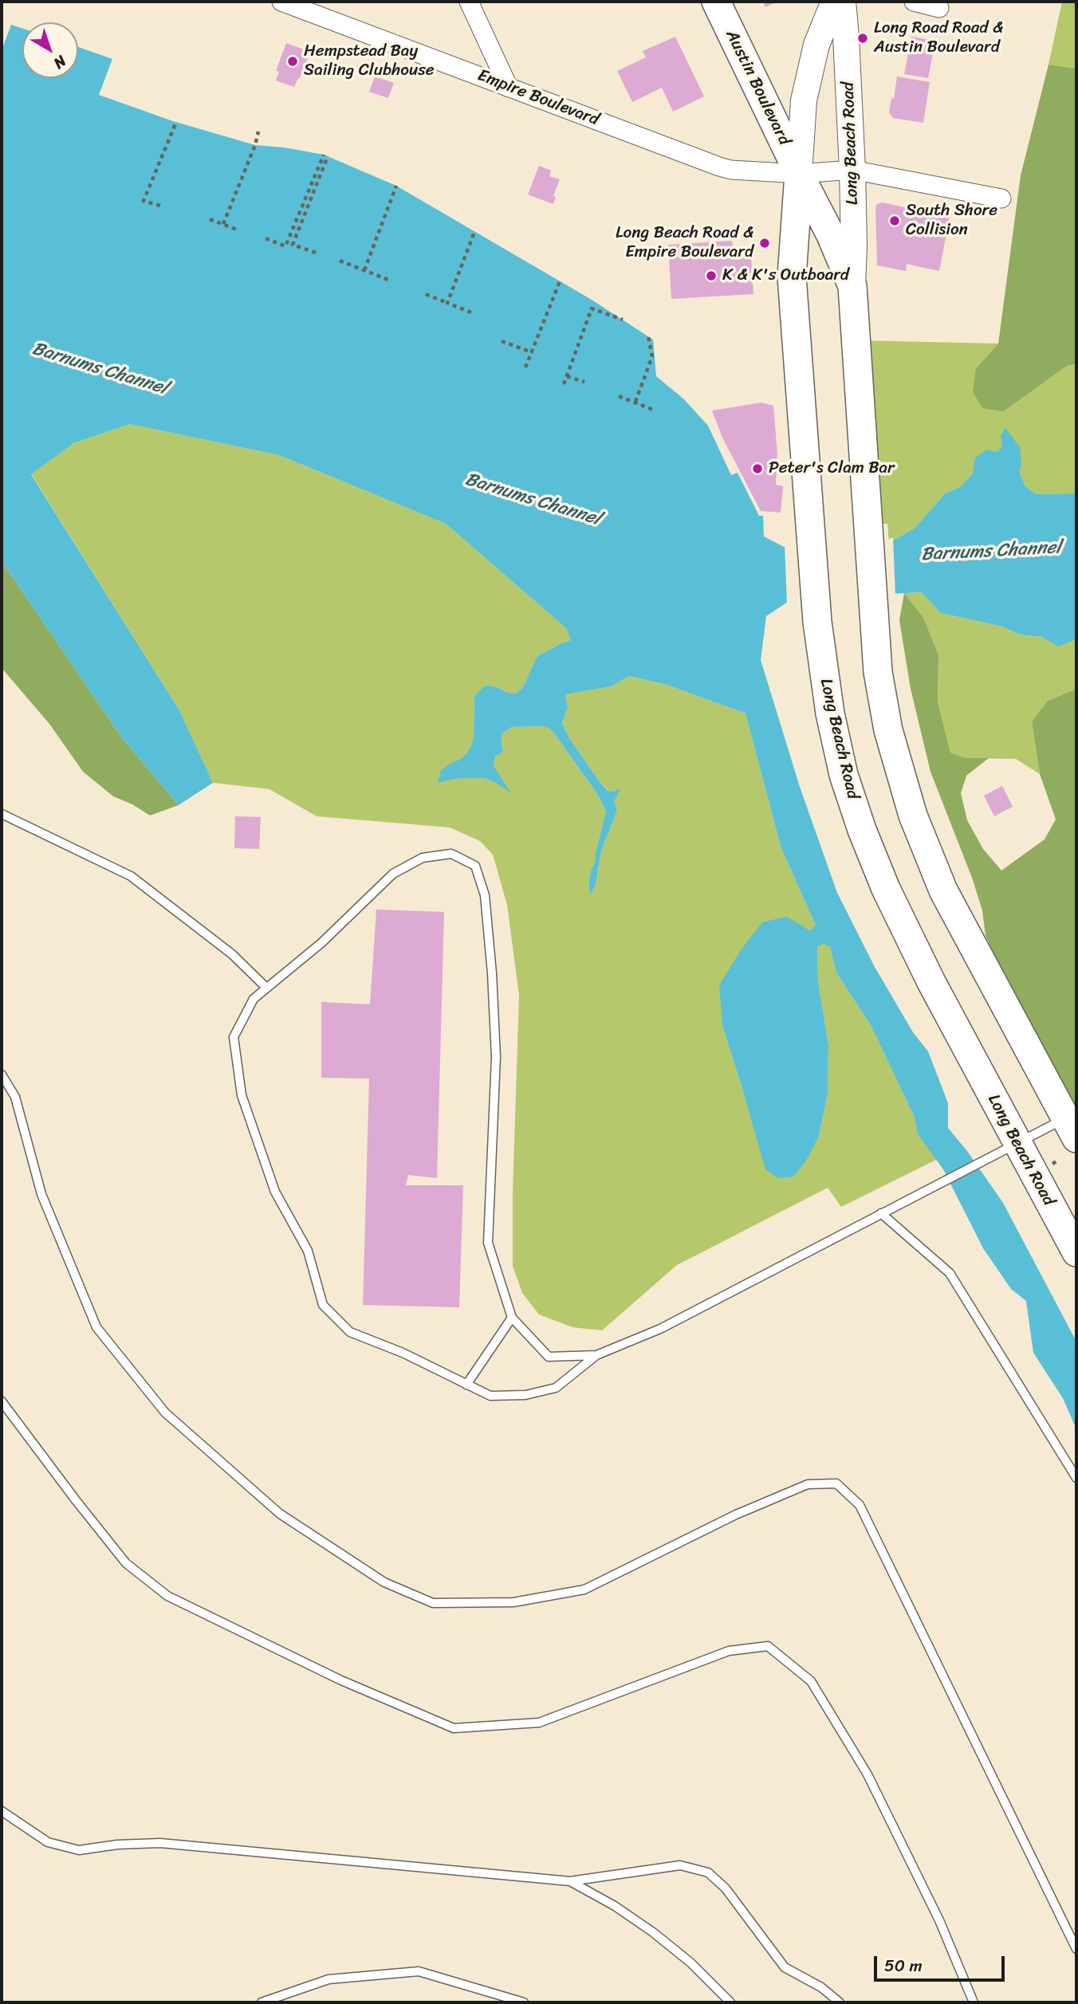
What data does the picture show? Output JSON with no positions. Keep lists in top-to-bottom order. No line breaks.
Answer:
{"streets":{"main road":["Austin Boulevard","Long Beach Road"],"street":["Empire Boulevard"]},"crossings":[["Austin Boulevard","Empire Boulevard"],["Austin Boulevard","Long Beach Road"],["Empire Boulevard","Long Beach Road"]],"water":["Barnums Channel"],"places":["Long Road Road & Austin Boulevard","Hempstead Bay Sailing Clubhouse","South Shore Collision","Long Beach Road & Empire Boulevard","K & K's Outboard","Peter's Clam Bar"],"scale_bar":"50 m","north":"bottom right"}
